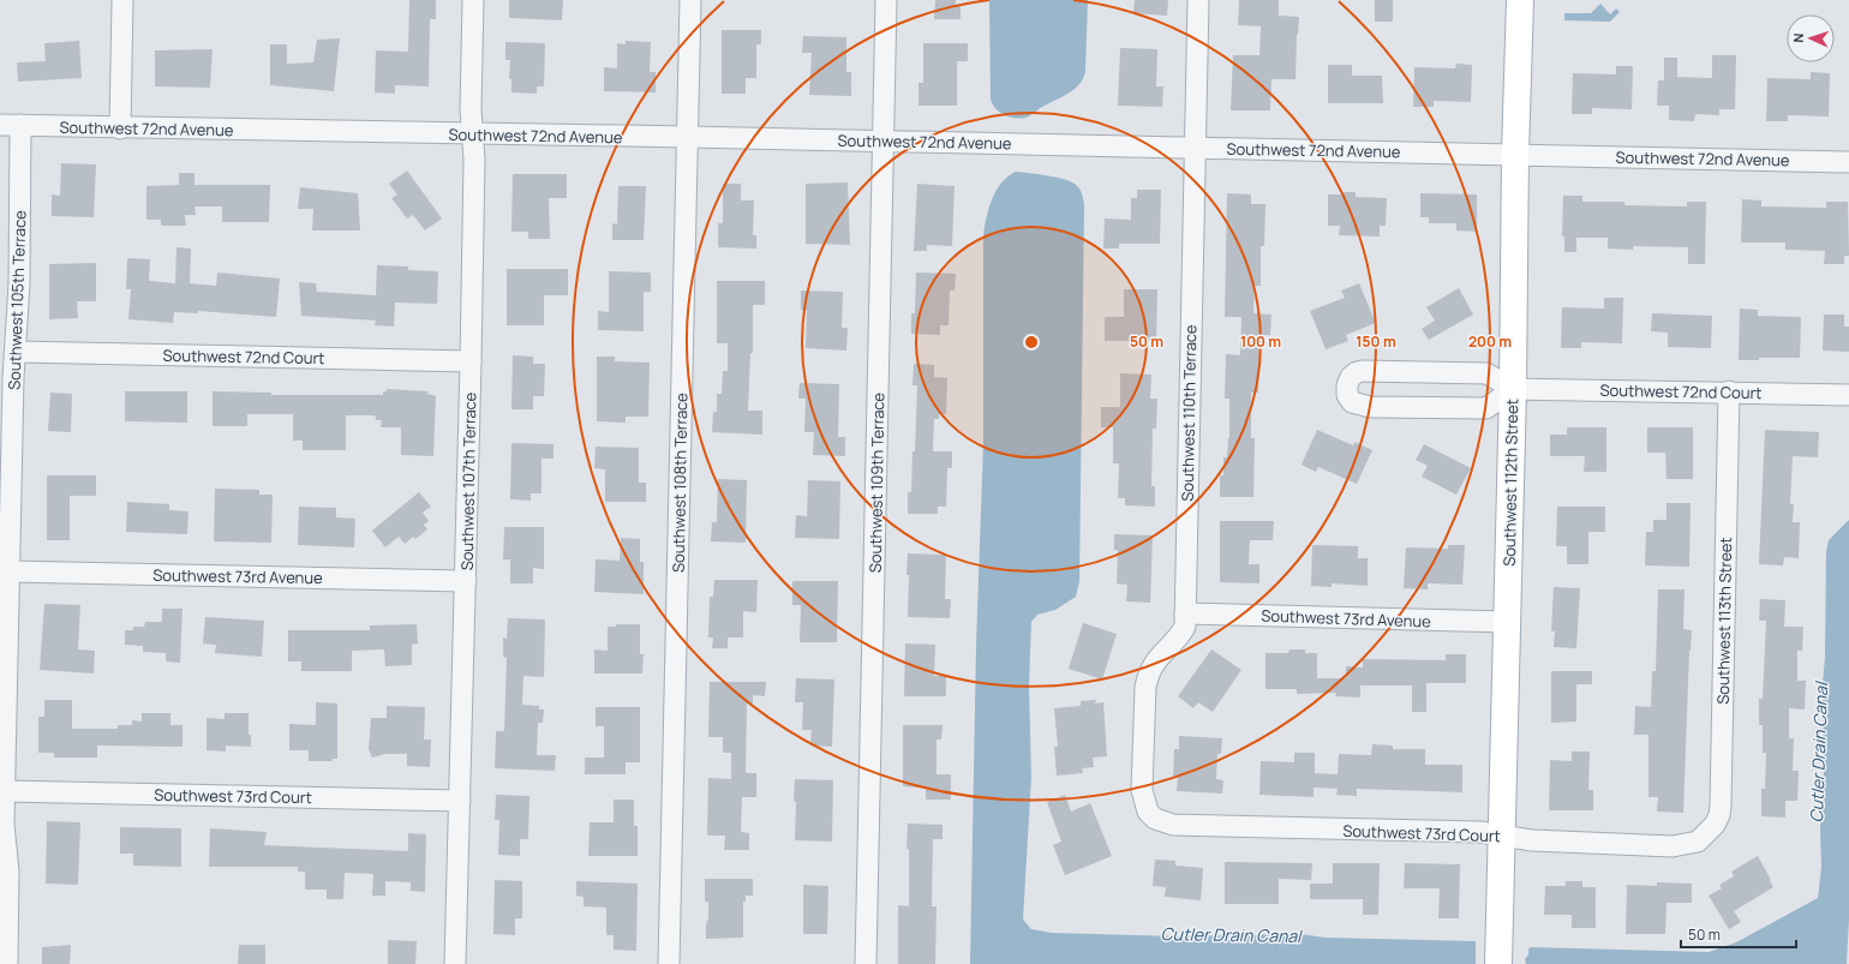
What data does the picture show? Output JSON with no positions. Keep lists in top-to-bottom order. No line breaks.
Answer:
{"streets":{"main road":["Southwest 112th Street"],"street":["Southwest 72nd Avenue","Southwest 105th Terrace","Southwest 72nd Court","Southwest 110th Terrace","Southwest 107th Terrace","Southwest 108th Terrace","Southwest 109th Terrace","Southwest 73rd Avenue","Southwest 113th Street","Southwest 73rd Court"]},"crossings":[["Southwest 72nd Avenue","Southwest 105th Terrace"],["Southwest 72nd Avenue","Southwest 110th Terrace"],["Southwest 72nd Avenue","Southwest 107th Terrace"],["Southwest 72nd Avenue","Southwest 108th Terrace"],["Southwest 72nd Avenue","Southwest 109th Terrace"],["Southwest 72nd Avenue","Southwest 112th Street"],["Southwest 105th Terrace","Southwest 72nd Court"],["Southwest 105th Terrace","Southwest 73rd Avenue"],["Southwest 105th Terrace","Southwest 73rd Court"],["Southwest 72nd Court","Southwest 107th Terrace"],["Southwest 72nd Court","Southwest 112th Street"],["Southwest 72nd Court","Southwest 113th Street"],["Southwest 110th Terrace","Southwest 73rd Avenue"],["Southwest 110th Terrace","Southwest 73rd Court"],["Southwest 107th Terrace","Southwest 73rd Avenue"],["Southwest 107th Terrace","Southwest 73rd Court"],["Southwest 112th Street","Southwest 73rd Avenue"],["Southwest 112th Street","Southwest 73rd Court"],["Southwest 113th Street","Southwest 73rd Court"]],"water":["Cutler Drain Canal"],"scale_bar":"50 m","north":"left","rings":["50 m","100 m","150 m","200 m"]}
